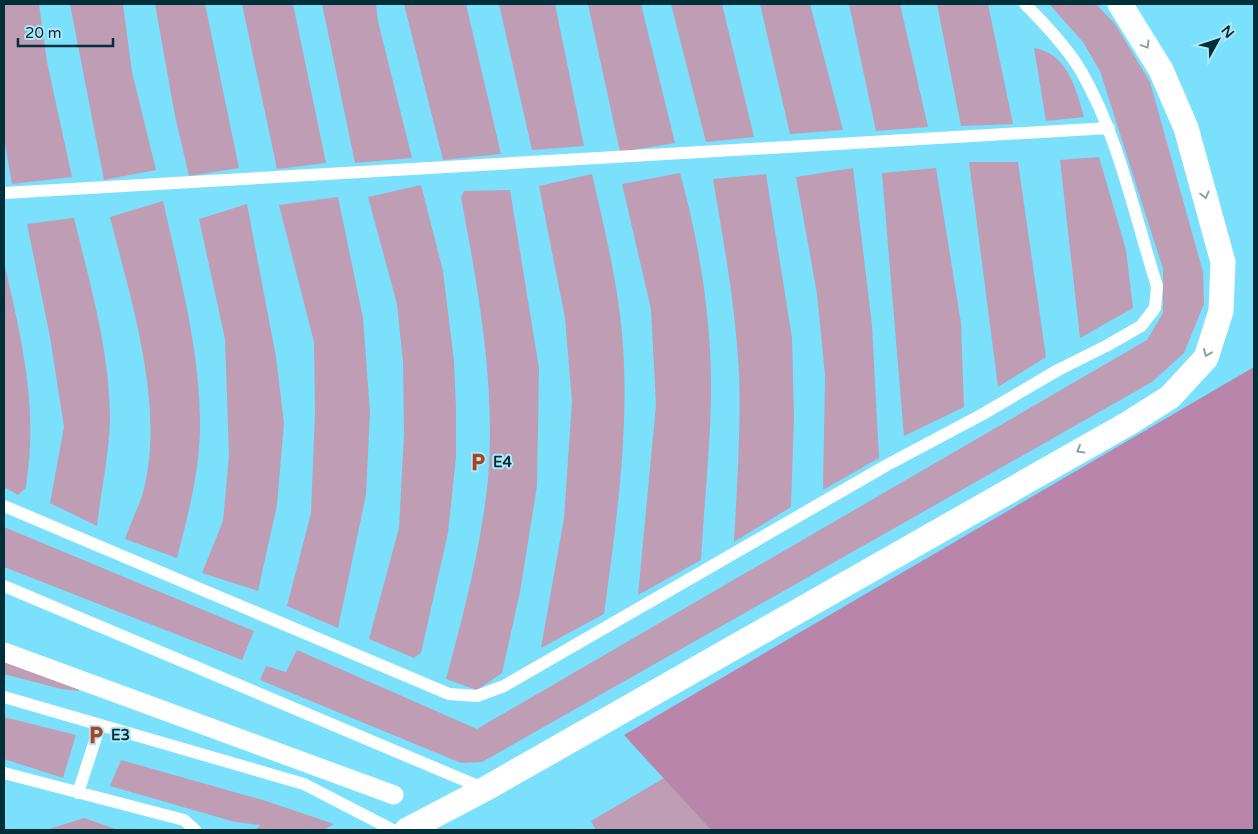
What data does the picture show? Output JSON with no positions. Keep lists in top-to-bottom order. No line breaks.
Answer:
{"places":{"parking":["E4","E3"]},"scale_bar":"20 m","north":"top right"}
